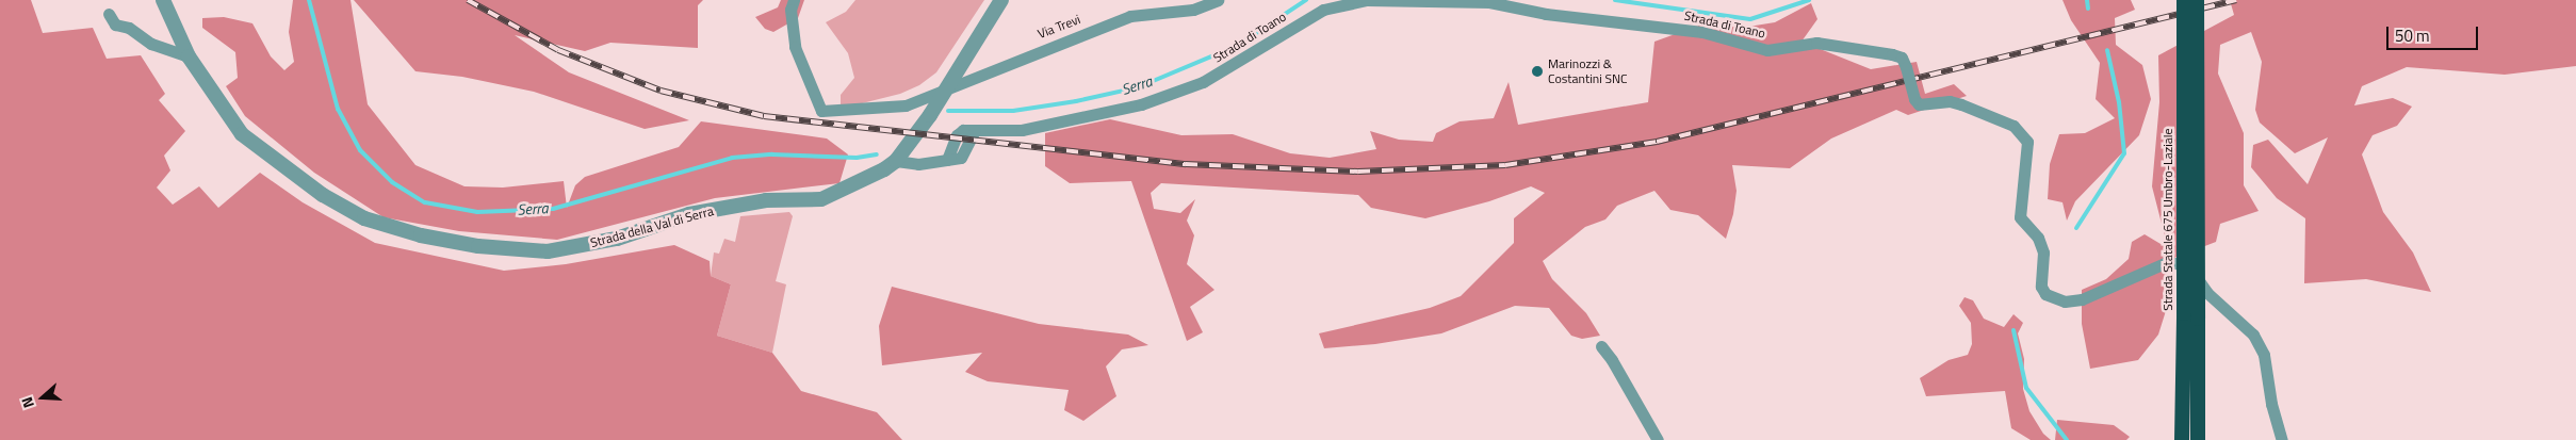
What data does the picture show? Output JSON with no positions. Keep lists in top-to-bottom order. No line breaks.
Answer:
{"streets":{"highway":["Strada Statale 675 Umbro-Laziale"],"street":["Strada di Toano","Via Trevi","Strada della Val di Serra"]},"crossings":[["Strada di Toano","Strada della Val di Serra"],["Via Trevi","Strada della Val di Serra"]],"water":["Serra"],"places":["Marinozzi & Costantini SNC"],"scale_bar":"50 m","north":"left"}
